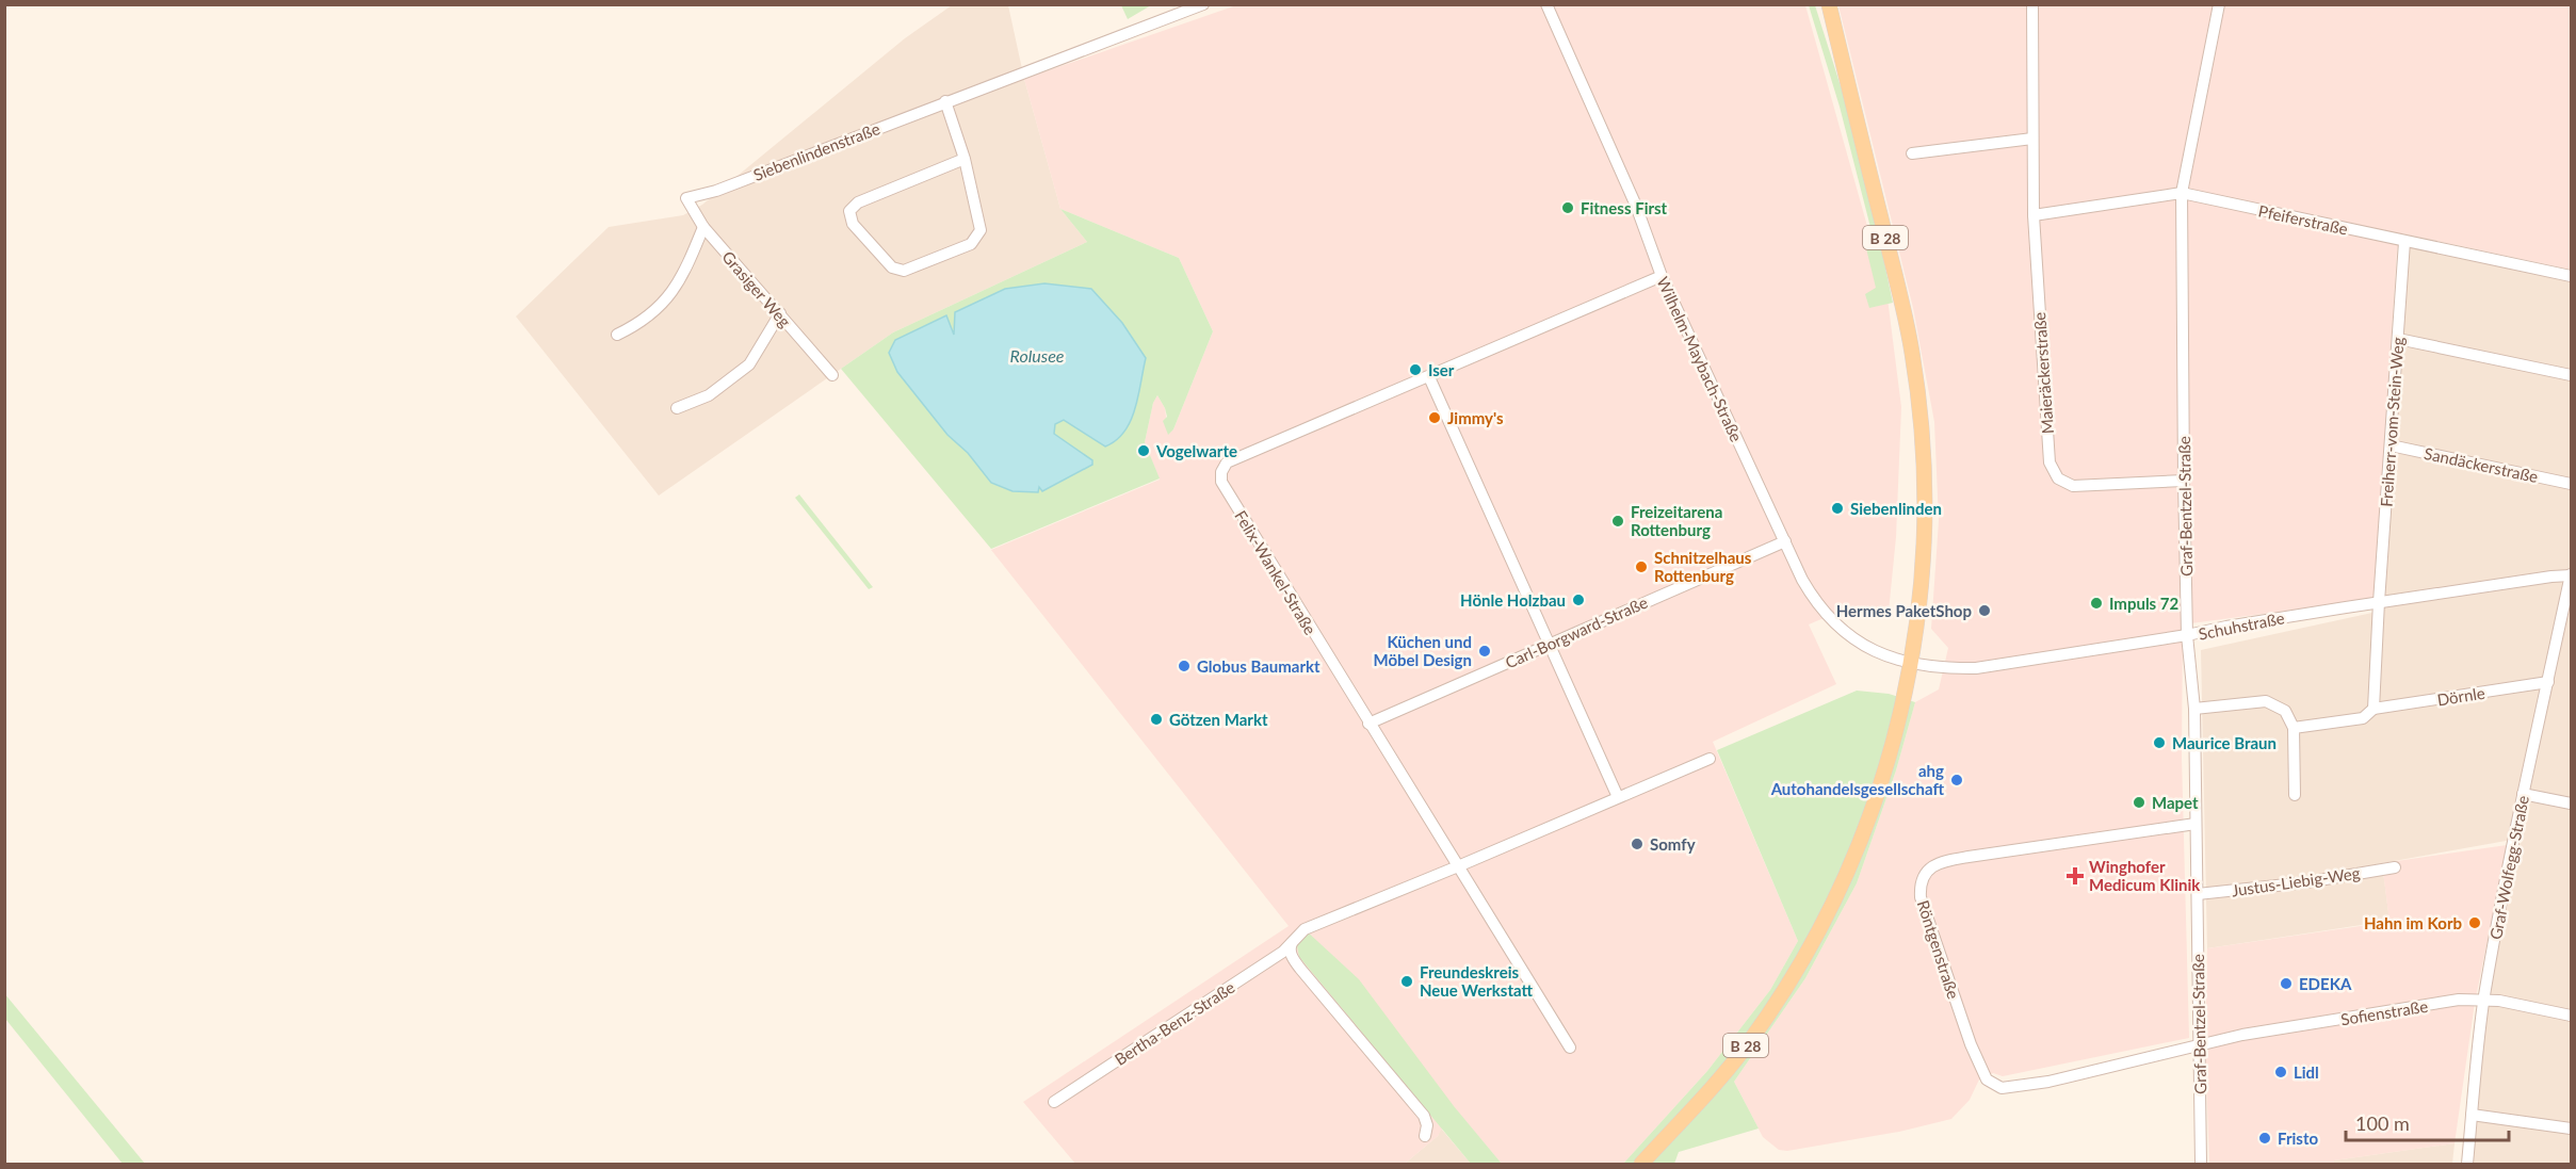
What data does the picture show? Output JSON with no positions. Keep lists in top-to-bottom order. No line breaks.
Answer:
{"streets":{"main road":["B 28"],"street":["Siebenlindenstraße","Pfeiferstraße","Grasiger Weg","Wilhelm-Maybach-Straße","Maieräckerstraße","Freiherr-vom-Stein-Weg","Sandäckerstraße","Graf-Bentzel-Straße","Felix-Wankel-Straße","Schuhstraße","Carl-Borgward-Straße","Dörnle","Graf-Wolfegg-Straße","Justus-Liebig-Weg","Röntgenstraße","Sofienstraße","Bertha-Benz-Straße"]},"crossings":[["Siebenlindenstraße","Grasiger Weg"],["Pfeiferstraße","Maieräckerstraße"],["Pfeiferstraße","Freiherr-vom-Stein-Weg"],["Pfeiferstraße","Graf-Bentzel-Straße"],["B 28","Wilhelm-Maybach-Straße"],["B 28","Schuhstraße"],["Wilhelm-Maybach-Straße","Felix-Wankel-Straße"],["Wilhelm-Maybach-Straße","Schuhstraße"],["Wilhelm-Maybach-Straße","Carl-Borgward-Straße"],["Maieräckerstraße","Graf-Bentzel-Straße"],["Freiherr-vom-Stein-Weg","Sandäckerstraße"],["Freiherr-vom-Stein-Weg","Schuhstraße"],["Graf-Bentzel-Straße","Schuhstraße"],["Graf-Bentzel-Straße","Justus-Liebig-Weg"],["Graf-Bentzel-Straße","Röntgenstraße"],["Graf-Bentzel-Straße","Sofienstraße"],["Felix-Wankel-Straße","Carl-Borgward-Straße"],["Felix-Wankel-Straße","Bertha-Benz-Straße"],["Schuhstraße","Graf-Wolfegg-Straße"],["Dörnle","Graf-Wolfegg-Straße"],["Graf-Wolfegg-Straße","Sofienstraße"],["Röntgenstraße","Sofienstraße"]],"water":["Rolusee"],"places":{"other":["Fitness First","Iser","Jimmy's","Vogelwarte","Siebenlinden","Freizeitarena Rottenburg","Schnitzelhaus Rottenburg","Hönle Holzbau","Impuls 72","Hermes PaketShop","Küchen und Möbel Design","Globus Baumarkt","Götzen Markt","Maurice Braun","ahg Autohandelsgesellschaft","Mapet","Somfy","Hahn im Korb","Freundeskreis Neue Werkstatt","EDEKA","Lidl","Fristo"],"health":["Winghofer Medicum Klinik"]},"scale_bar":"100 m"}
